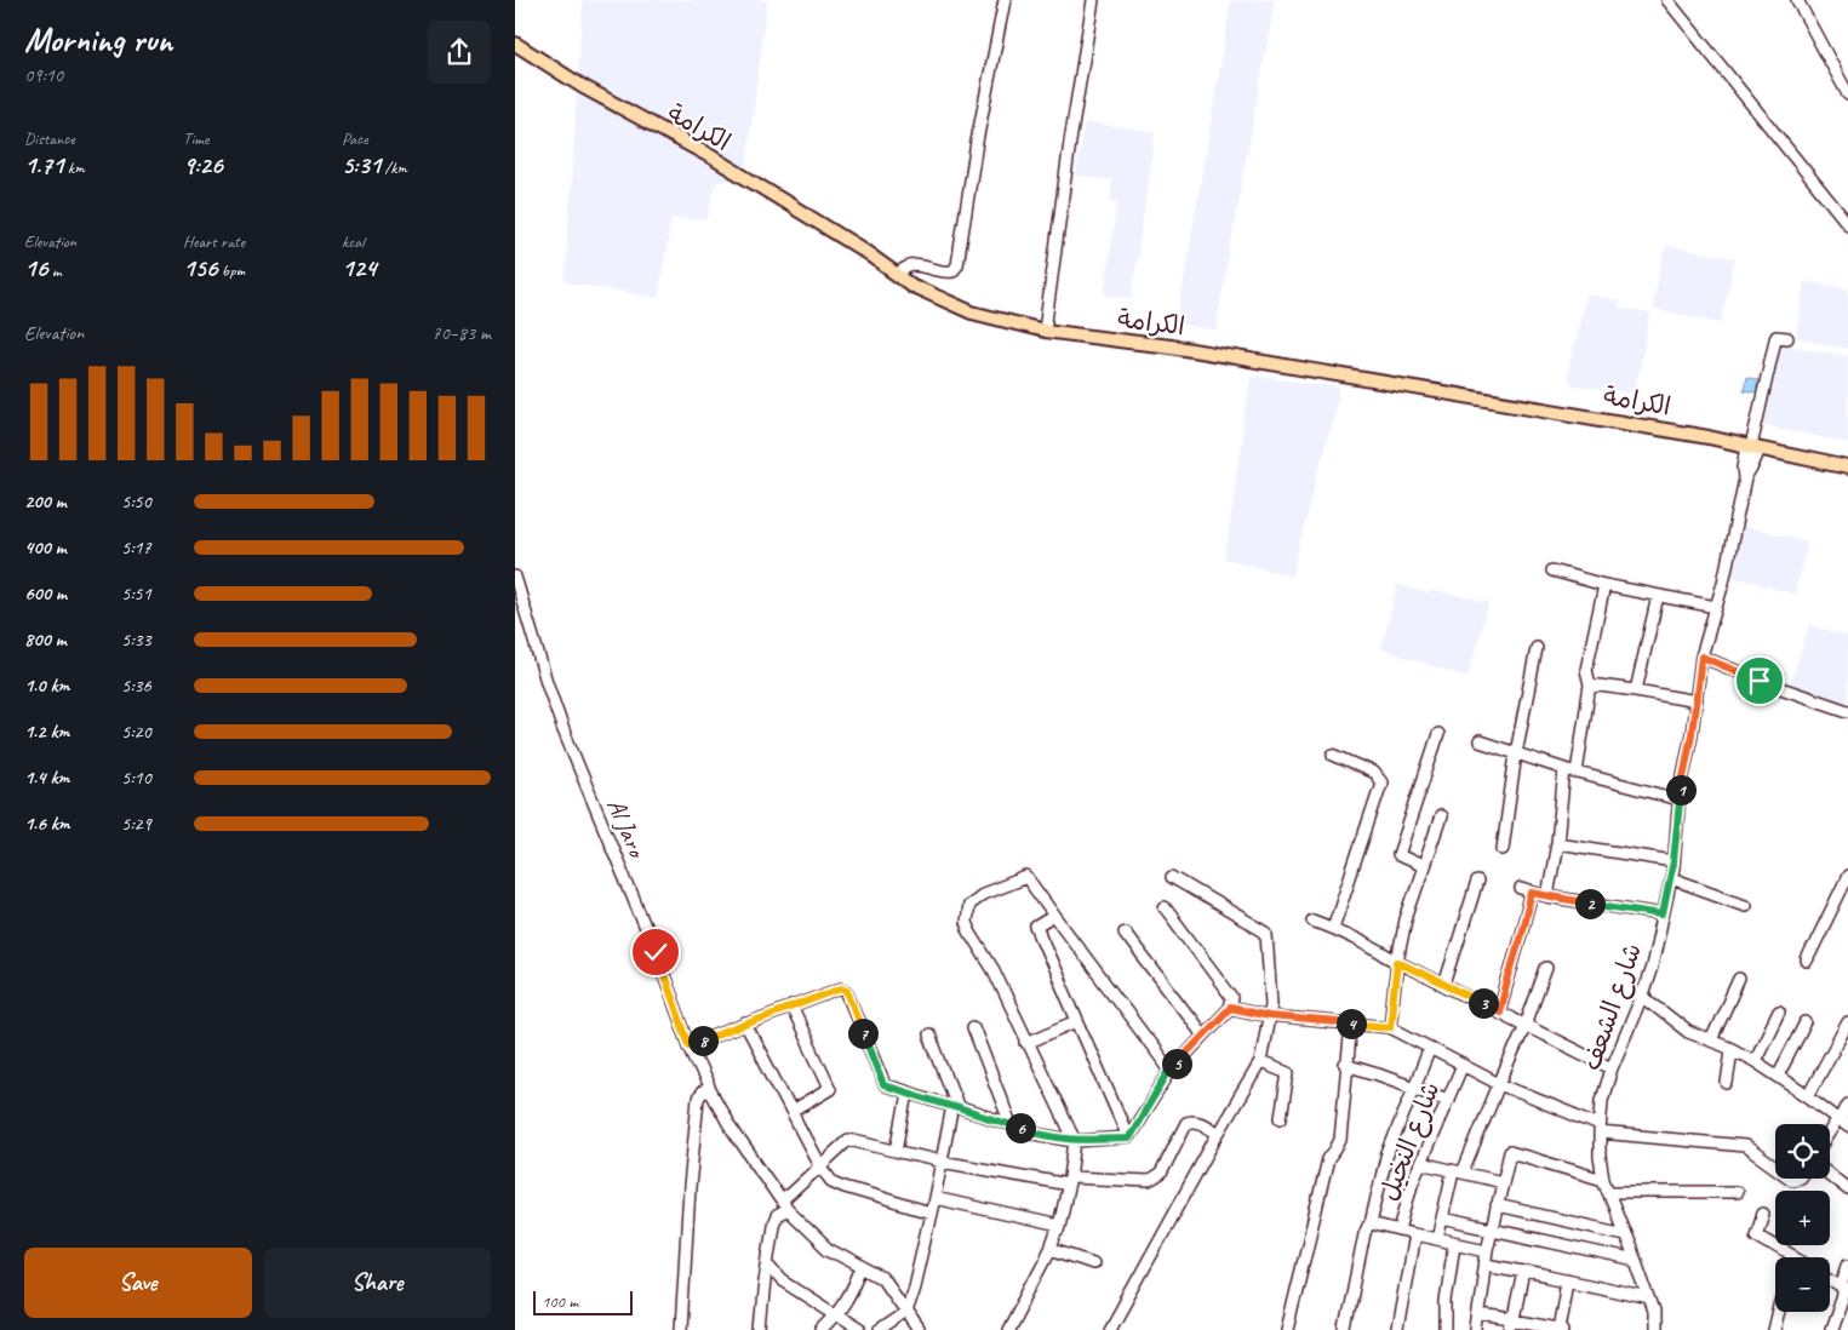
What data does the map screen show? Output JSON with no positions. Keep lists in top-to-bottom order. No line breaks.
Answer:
{"streets":{"main road":["الكرامة"],"street":["Al Jaro","شارع الشعف","شارع النخيل"]},"crossings":[["الكرامة","شارع الشعف"]],"scale_bar":"100 m","page":{"heading":["Morning run","09:10"],"stats":[["Distance","1.71 km"],["Time","9:26"],["Pace","5:31 /km"],["Elevation","16 m"],["Heart rate","156 bpm"],["kcal","124"]],"chart":["Elevation","70–83 m"],"list":[{"name":"200 m","note":"5:50"},{"name":"400 m","note":"5:17"},{"name":"600 m","note":"5:51"},{"name":"800 m","note":"5:33"},{"name":"1.0 km","note":"5:36"},{"name":"1.2 km","note":"5:20"},{"name":"1.4 km","note":"5:10"},{"name":"1.6 km","note":"5:29"}],"pins":["1","2","3","4","7","8","5","6"],"map_buttons":["+","−"],"buttons":["Save","Share"],"scale":"100 m"}}
